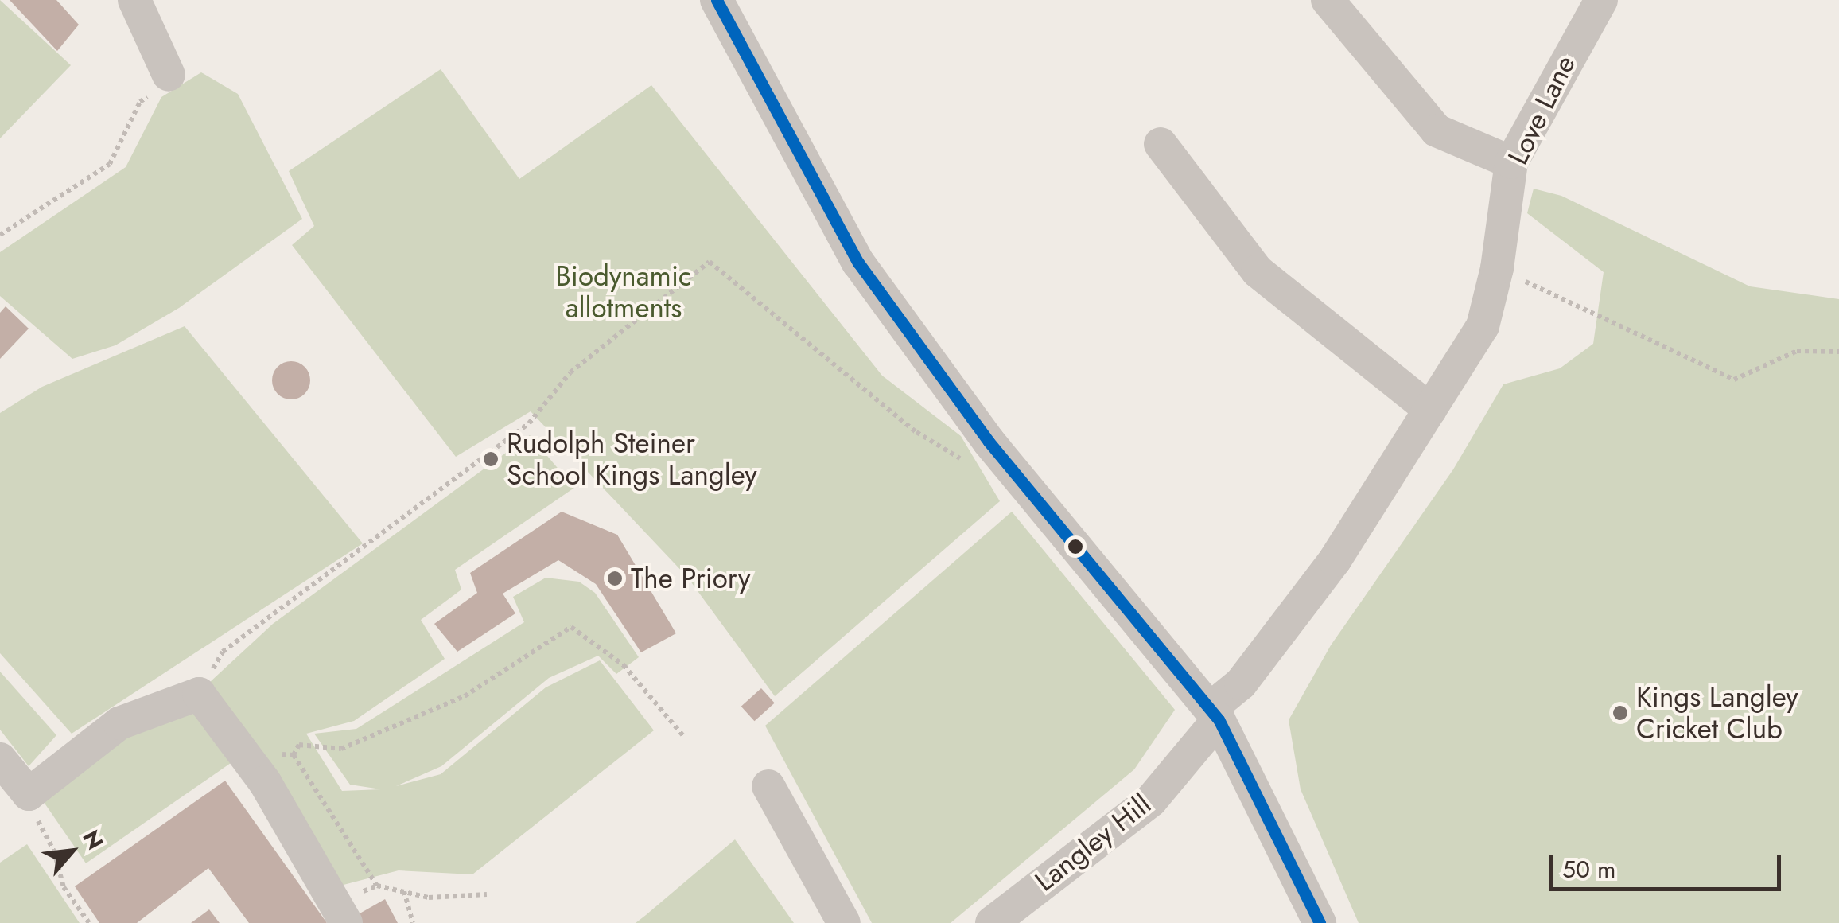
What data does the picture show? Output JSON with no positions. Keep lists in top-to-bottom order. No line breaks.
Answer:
{"streets":{"street":["Love Lane","Langley Hill"]},"crossings":[["Love Lane","Langley Hill"]],"parks":["Biodynamic allotments"],"places":["Rudolph Steiner School Kings Langley","The Priory","Kings Langley Cricket Club"],"scale_bar":"50 m","north":"top right"}
